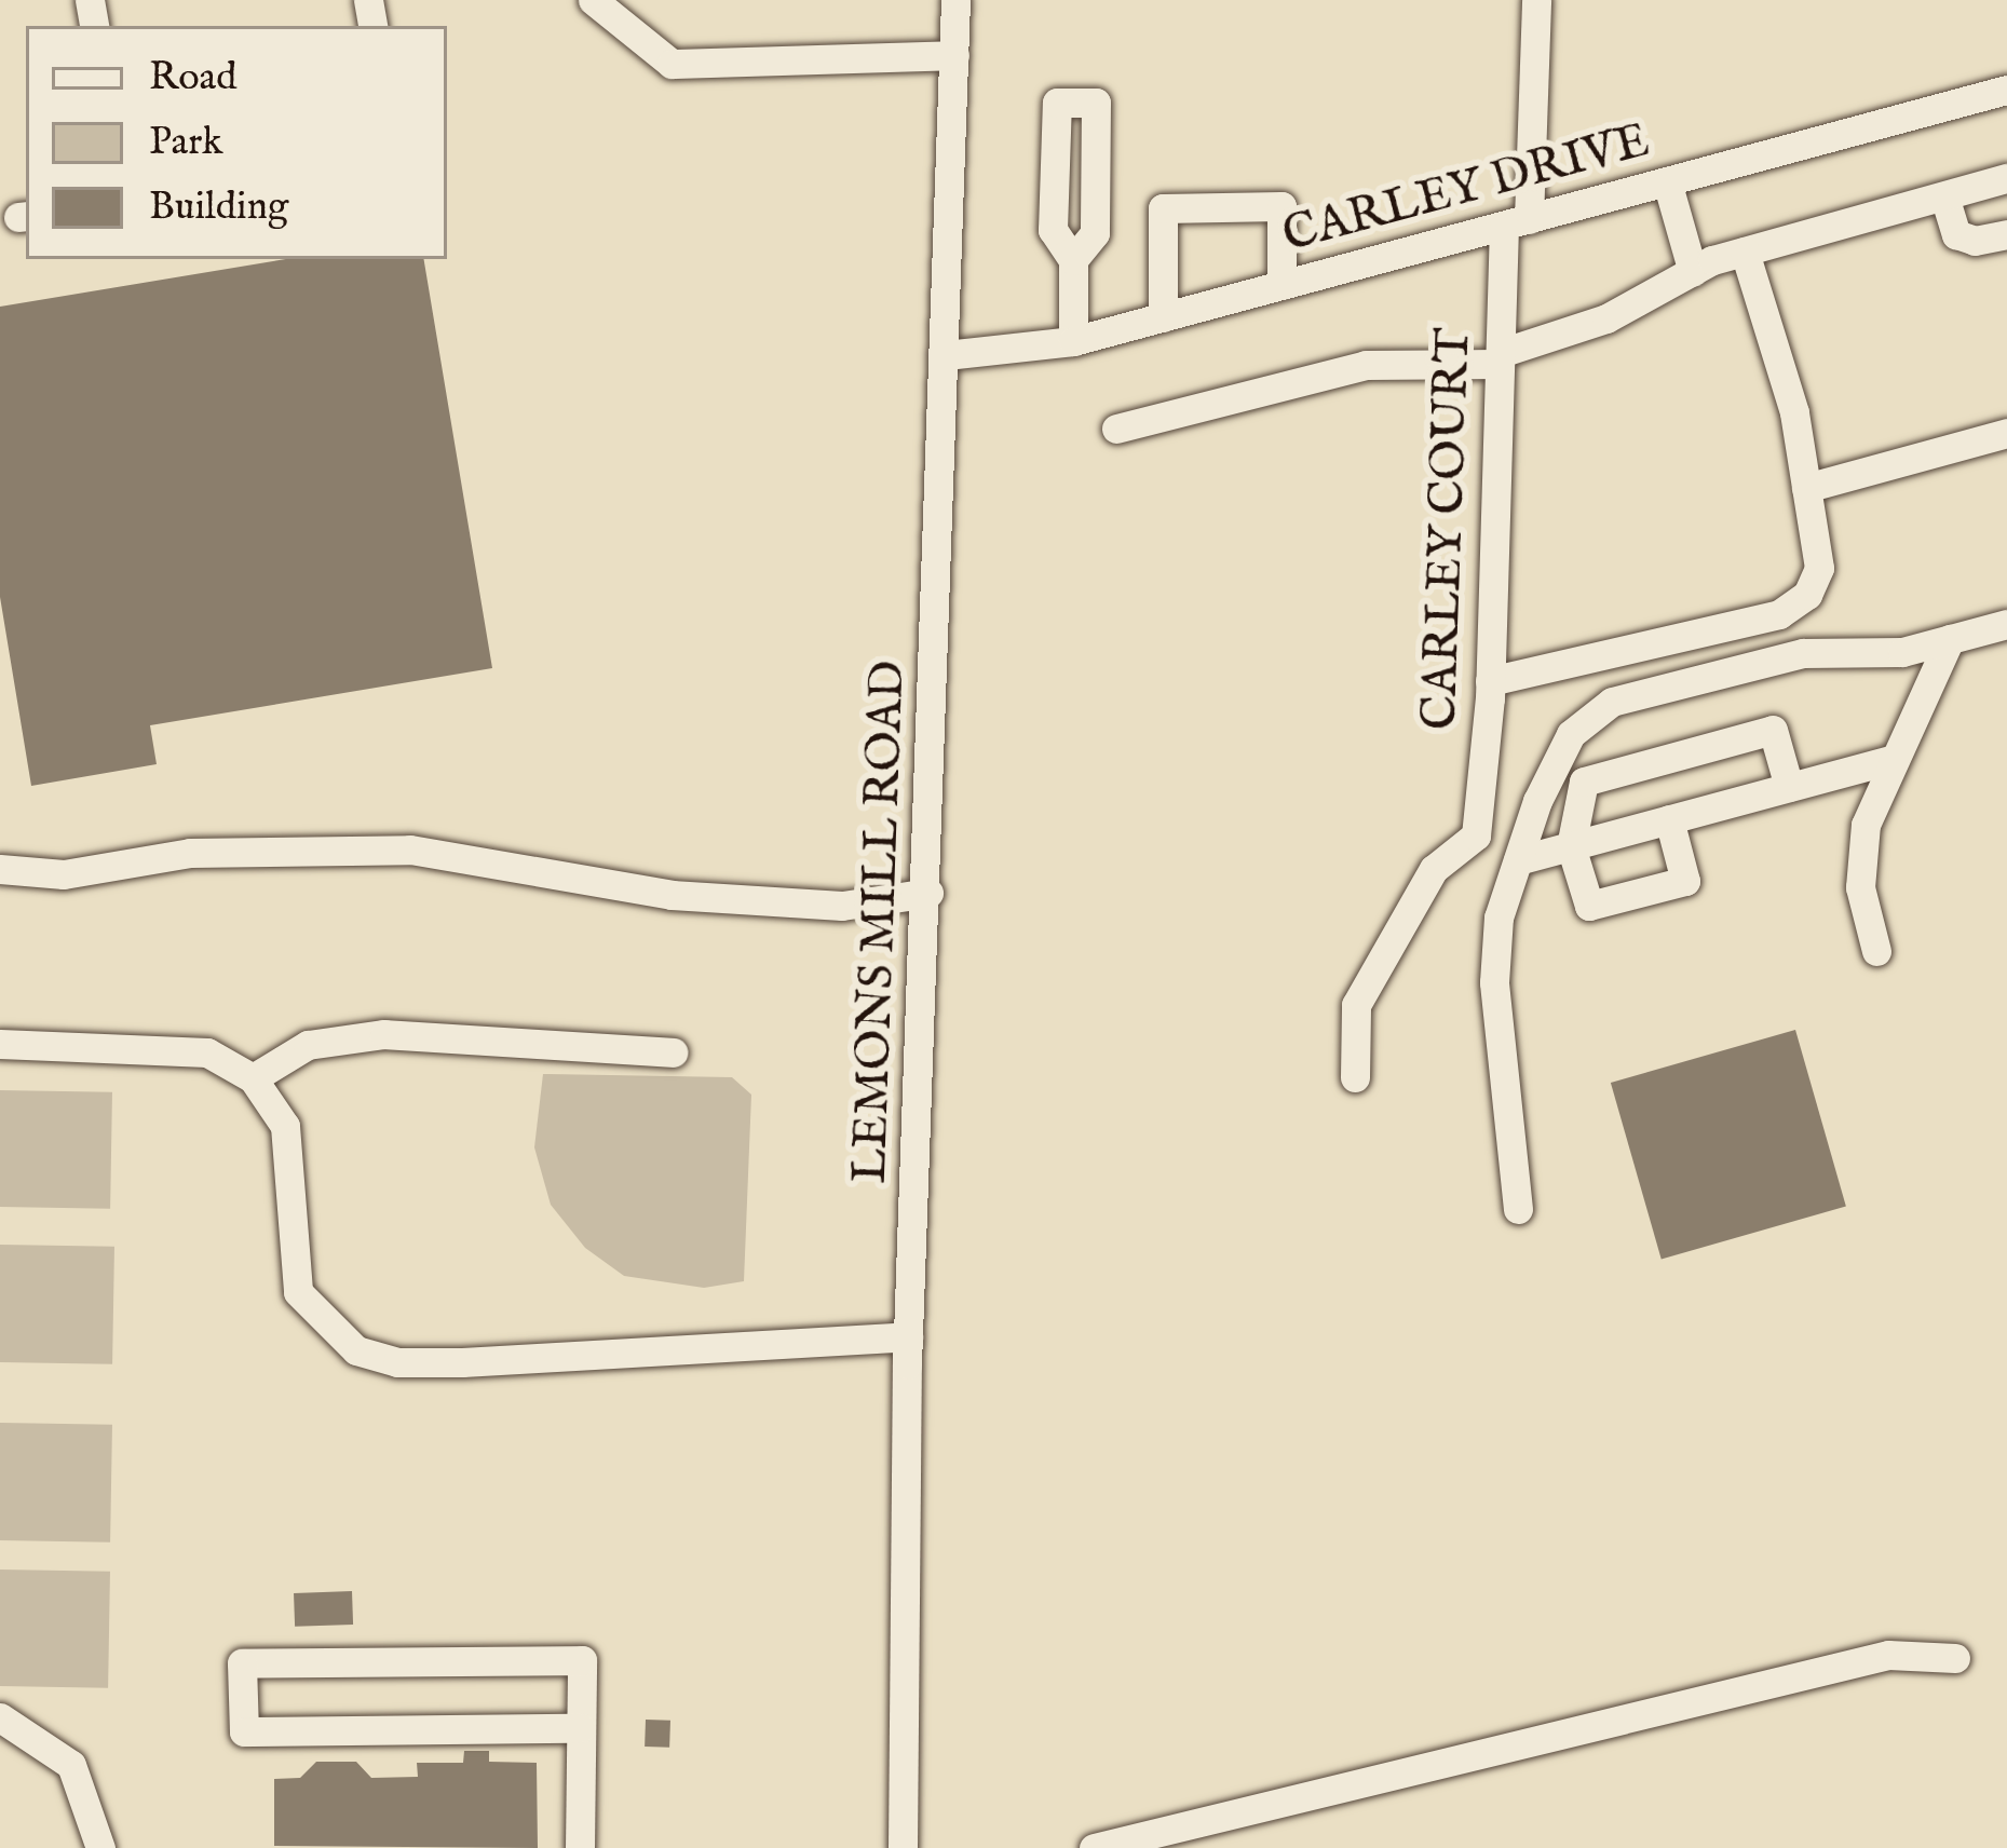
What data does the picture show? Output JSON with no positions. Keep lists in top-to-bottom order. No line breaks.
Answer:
{"streets":{"street":["CARLEY DRIVE","CARLEY COURT","LEMONS MILL ROAD"]},"crossings":[["CARLEY DRIVE","CARLEY COURT"],["CARLEY DRIVE","LEMONS MILL ROAD"]],"legend":["Road","Park","Building"]}
